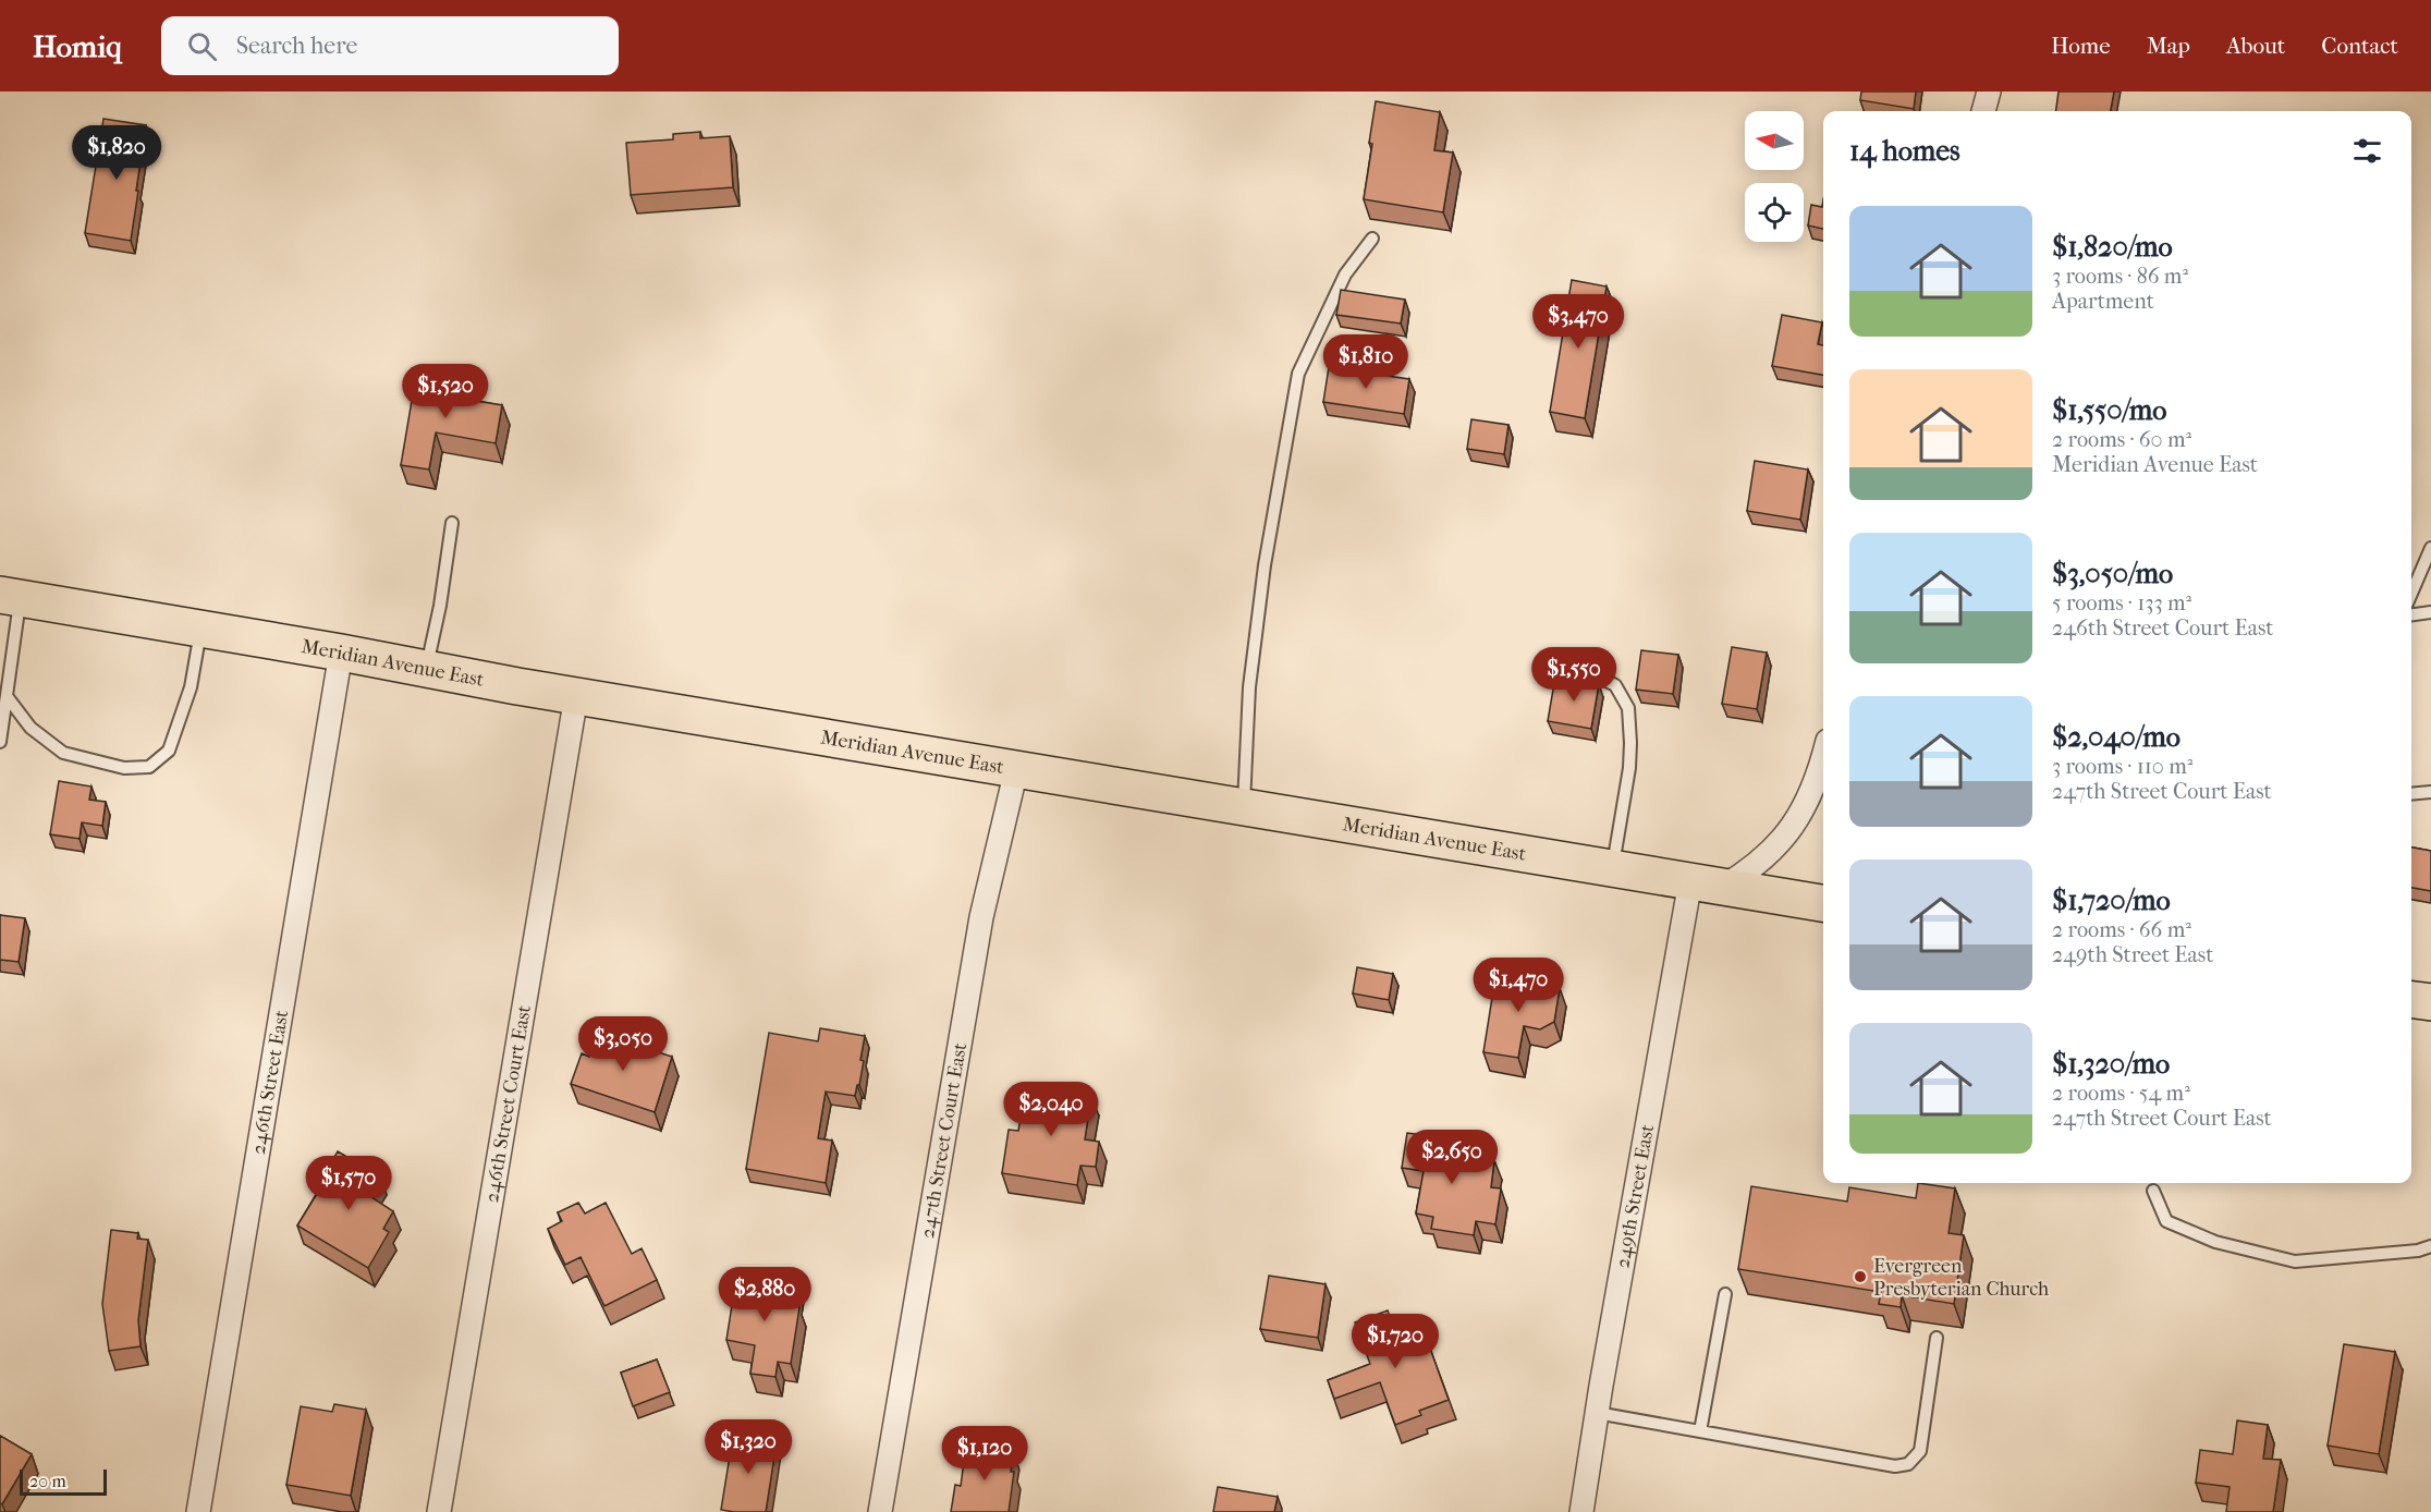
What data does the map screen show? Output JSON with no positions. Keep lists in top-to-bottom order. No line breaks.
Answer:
{"streets":{"main road":["Meridian Avenue East"],"street":["246th Street East","246th Street Court East","247th Street Court East","249th Street East"]},"crossings":[["Meridian Avenue East","246th Street East"],["Meridian Avenue East","246th Street Court East"],["Meridian Avenue East","247th Street Court East"],["Meridian Avenue East","249th Street East"]],"places":["Evergreen Presbyterian Church"],"scale_bar":"20 m","north":"left","page":{"header":"Homiq","search":"Search here","nav":["Home","Map","About","Contact"],"heading":"14 homes","price":["$1,820","$3,470","$1,810","$1,520","$1,550","$1,470","$3,050","$2,040","$2,650","$1,570","$2,880","$1,720","$1,320","$1,120"],"list":[{"name":"$1,820/mo","note":"3 rooms · 86 m² · Apartment"},{"name":"$1,550/mo","note":"2 rooms · 60 m² · Meridian Avenue East"},{"name":"$3,050/mo","note":"5 rooms · 133 m² · 246th Street Court East"},{"name":"$2,040/mo","note":"3 rooms · 110 m² · 247th Street Court East"},{"name":"$1,720/mo","note":"2 rooms · 66 m² · 249th Street East"},{"name":"$1,320/mo","note":"2 rooms · 54 m² · 247th Street Court East"}],"scale":"20 m"}}
